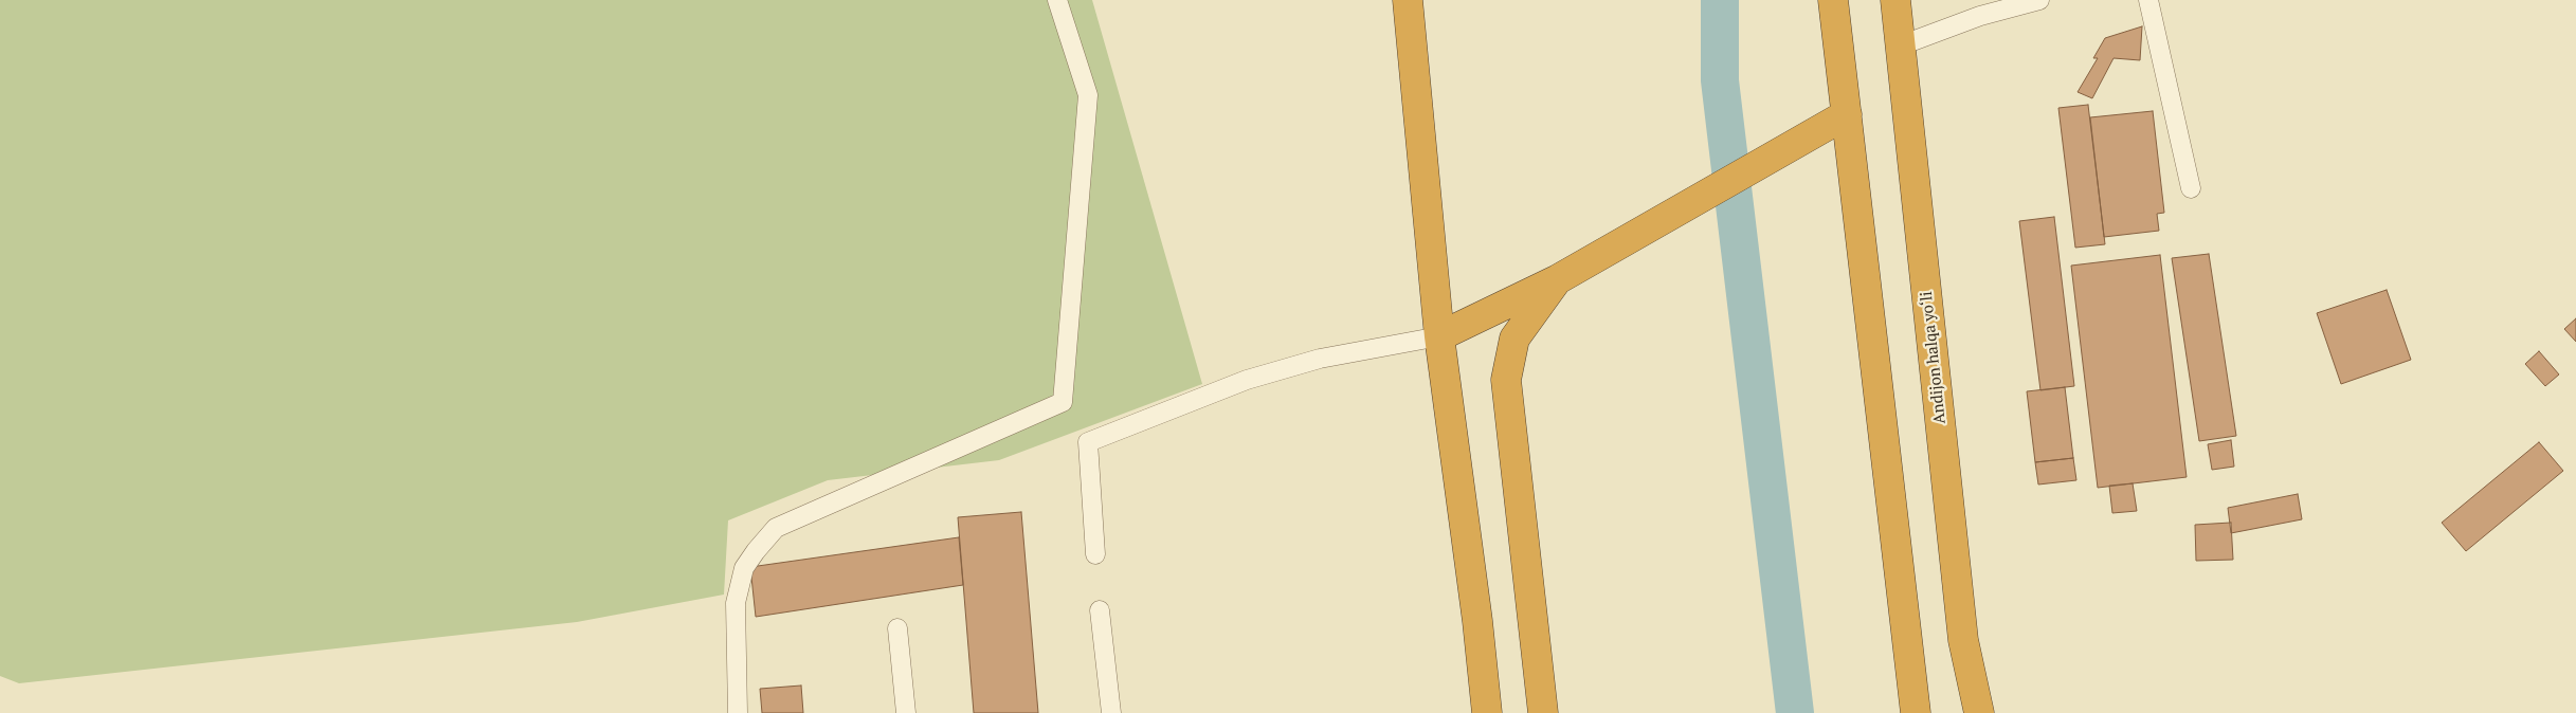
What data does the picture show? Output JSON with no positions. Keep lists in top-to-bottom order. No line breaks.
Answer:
{"streets":{"highway":["Andijon halqa yo‘li"]}}
